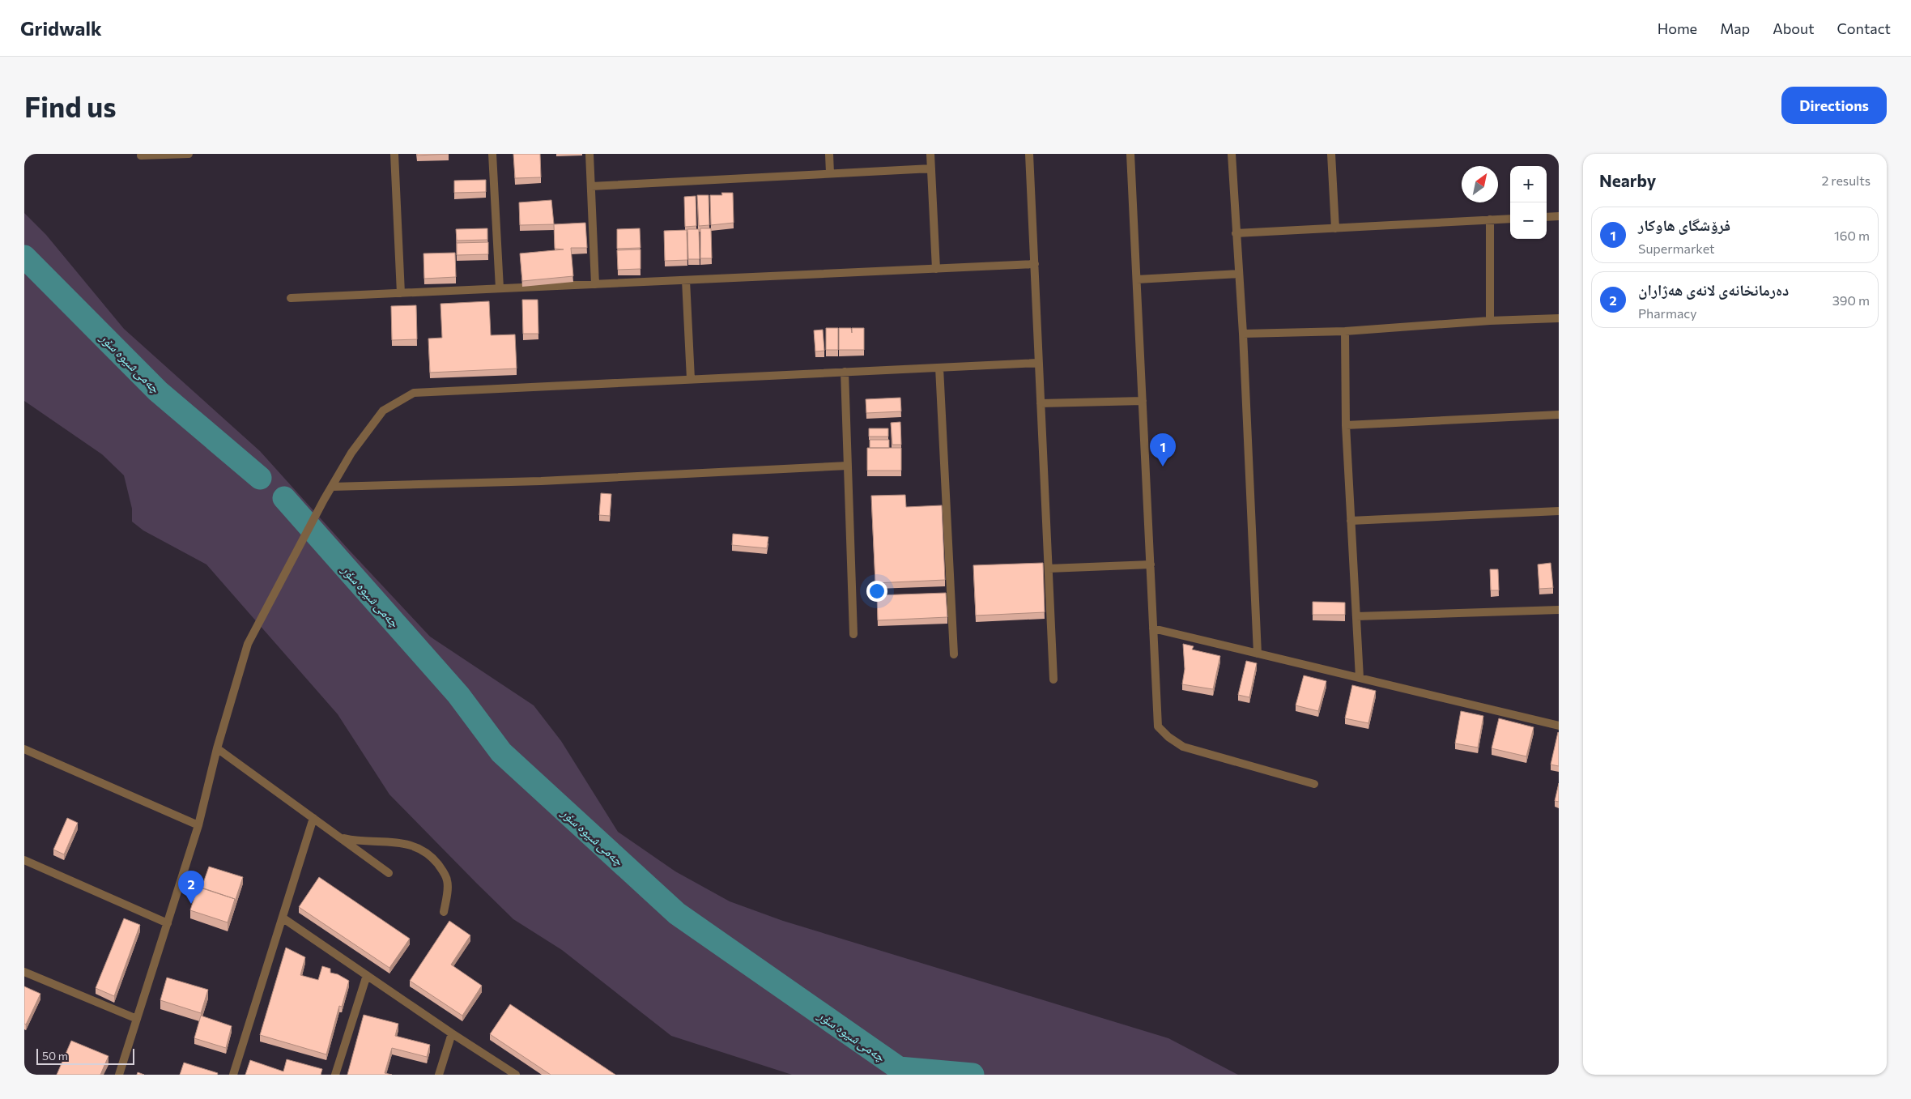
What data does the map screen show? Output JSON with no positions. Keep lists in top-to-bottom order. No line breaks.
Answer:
{"water":["چەمی شیوە سۆر"],"scale_bar":"50 m","north":"top right","page":{"header":"Gridwalk","nav":["Home","Map","About","Contact"],"buttons":"Directions","title":"Find us","heading":["Nearby","2 results"],"map_buttons":["+","−"],"list":[{"mark":"1","name":"فرۆشگای ھاوکار","note":"Supermarket","value":"160 m"},{"mark":"2","name":"دەرمانخانەی لانەی هەژاران","note":"Pharmacy","value":"390 m"}],"pins":["1","2"],"scale":"50 m"}}
